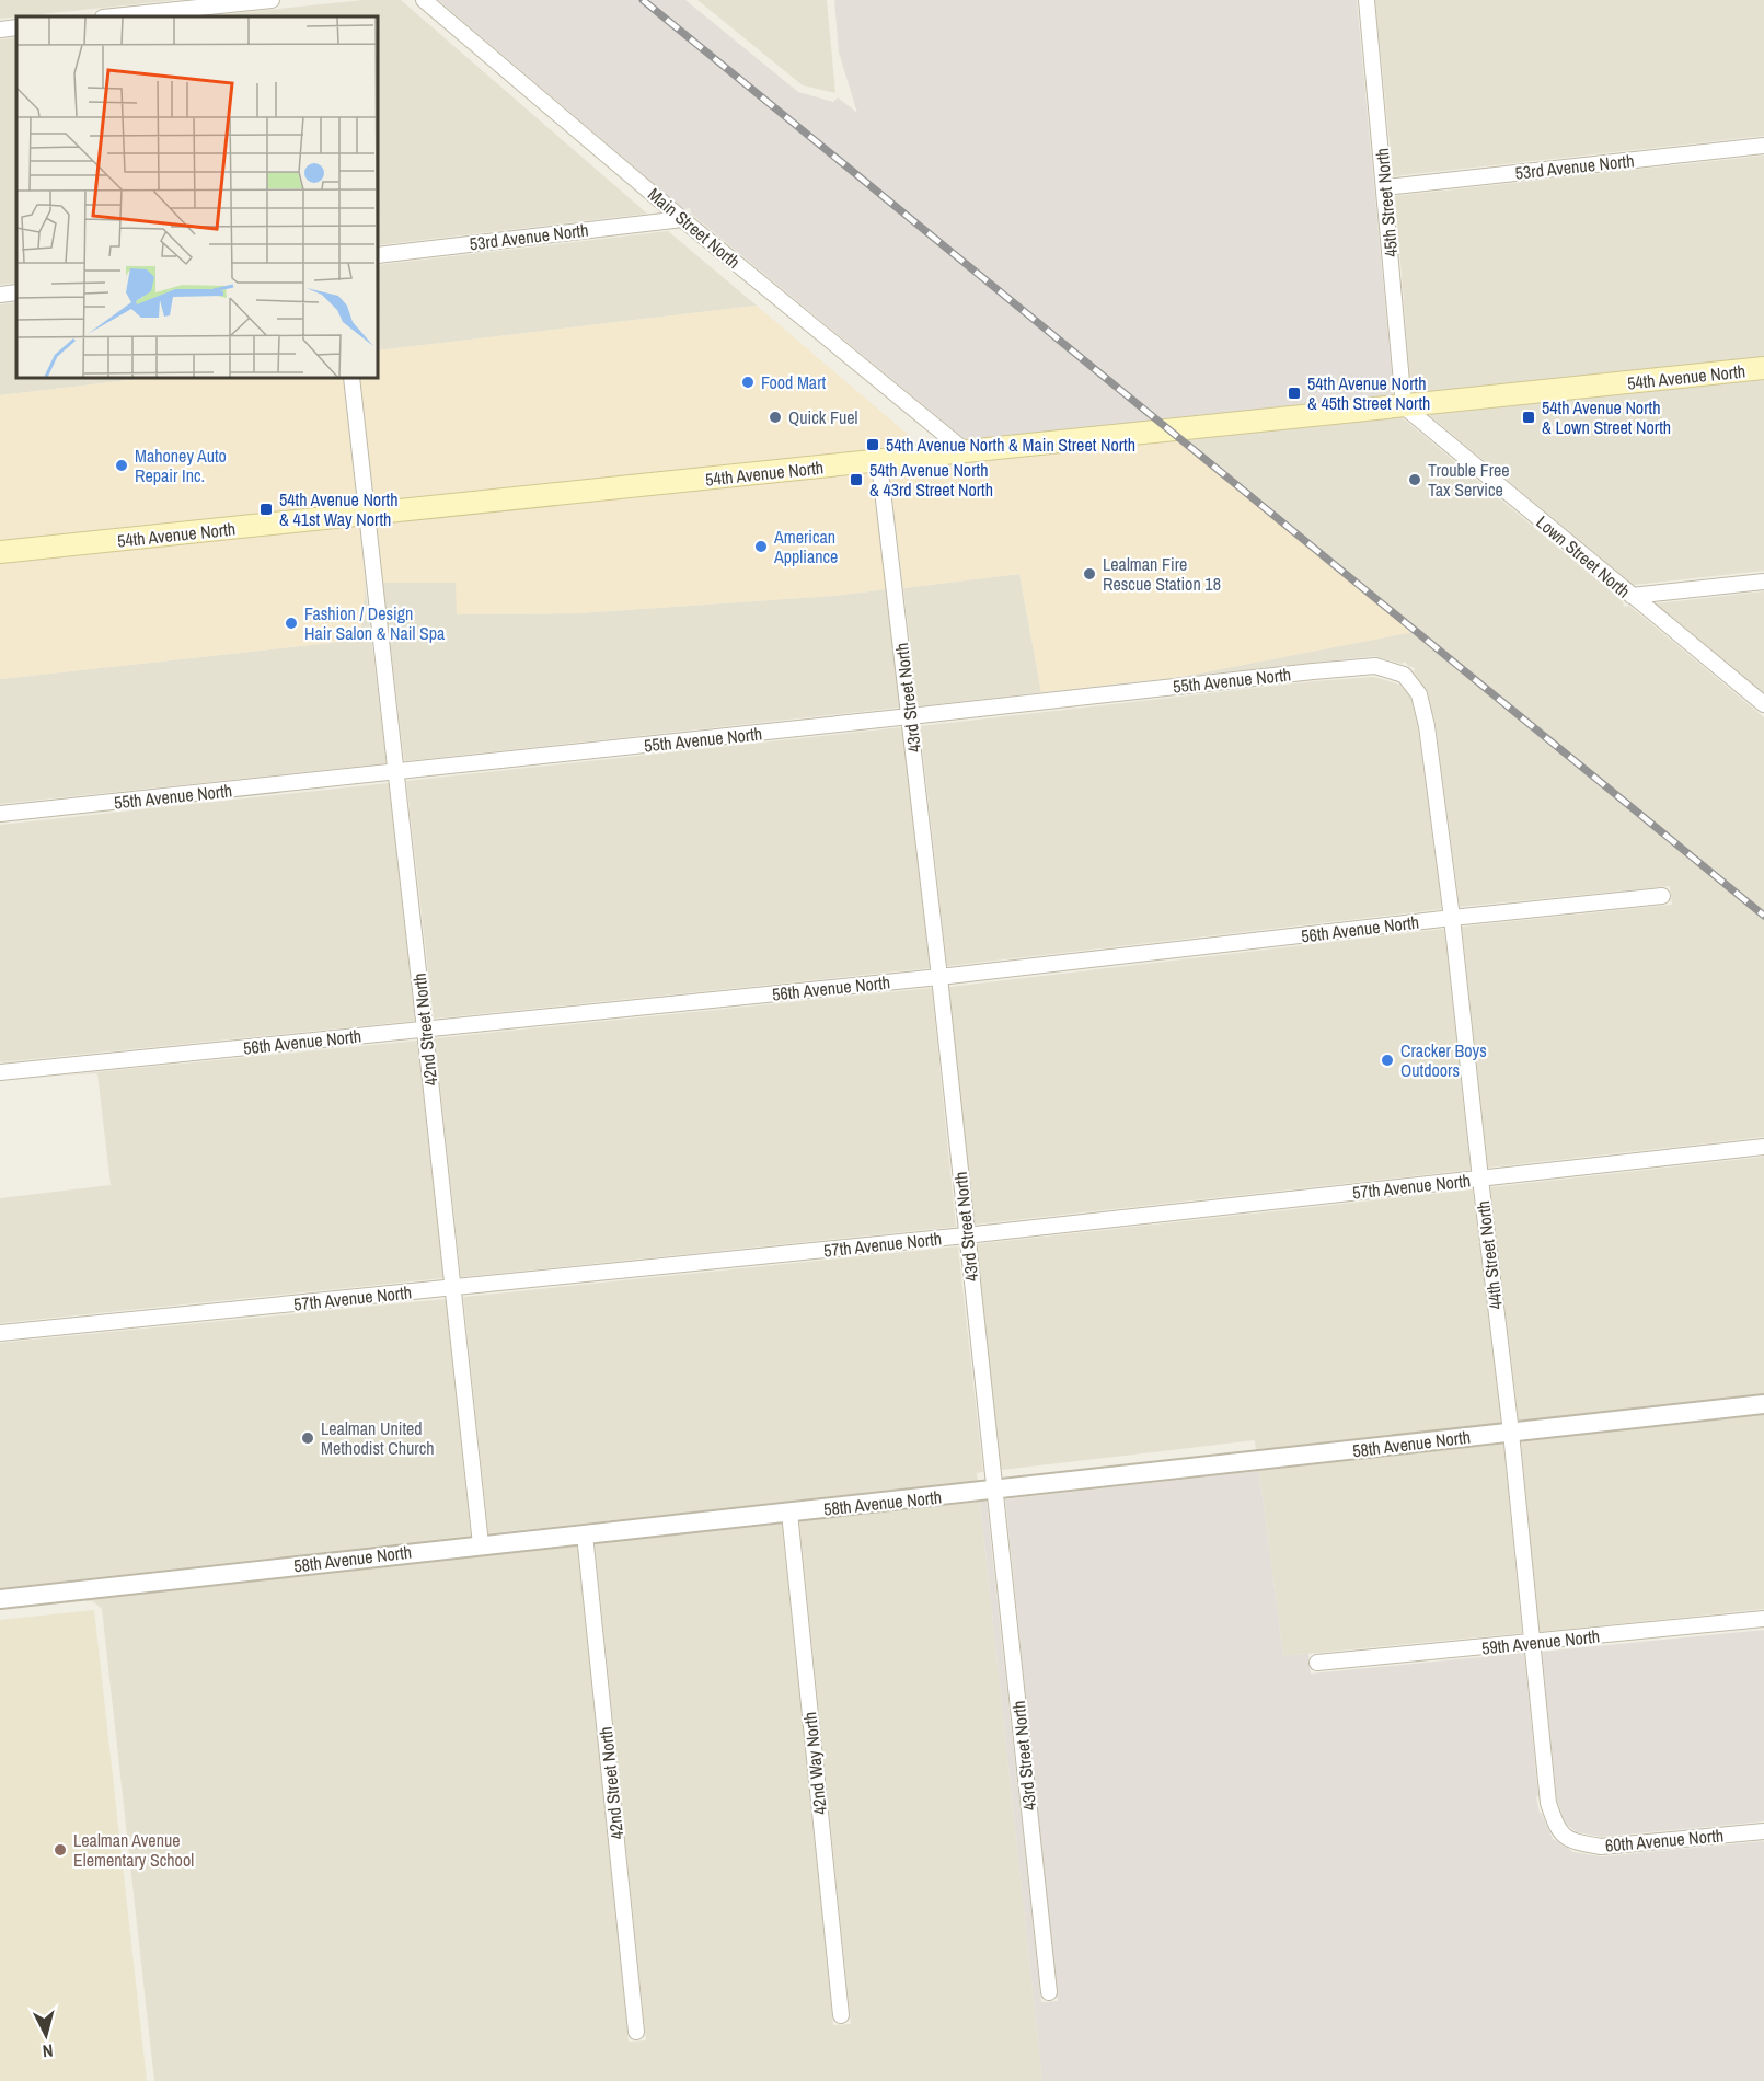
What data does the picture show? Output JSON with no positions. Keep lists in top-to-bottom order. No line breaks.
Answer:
{"streets":{"main road":["54th Avenue North"],"street":["53rd Avenue North","45th Street North","Main Street North","Lown Street North","55th Avenue North","43rd Street North","56th Avenue North","42nd Street North","57th Avenue North","44th Street North","58th Avenue North","59th Avenue North","42nd Way North","60th Avenue North"]},"crossings":[["53rd Avenue North","45th Street North"],["53rd Avenue North","Main Street North"],["45th Street North","54th Avenue North"],["45th Street North","Lown Street North"],["Main Street North","54th Avenue North"],["54th Avenue North","Lown Street North"],["54th Avenue North","43rd Street North"],["54th Avenue North","42nd Street North"],["55th Avenue North","43rd Street North"],["55th Avenue North","42nd Street North"],["55th Avenue North","44th Street North"],["43rd Street North","56th Avenue North"],["43rd Street North","57th Avenue North"],["43rd Street North","58th Avenue North"],["56th Avenue North","42nd Street North"],["56th Avenue North","44th Street North"],["42nd Street North","57th Avenue North"],["42nd Street North","58th Avenue North"],["57th Avenue North","44th Street North"],["44th Street North","58th Avenue North"],["44th Street North","59th Avenue North"],["44th Street North","60th Avenue North"],["58th Avenue North","42nd Way North"]],"places":{"other":["Food Mart","Quick Fuel","Mahoney Auto Repair Inc.","Trouble Free Tax Service","American Appliance","Lealman Fire Rescue Station 18","Fashion / Design Hair Salon & Nail Spa","Cracker Boys Outdoors","Lealman United Methodist Church","Lealman Avenue Elementary School"],"transit":["54th Avenue North & 45th Street North","54th Avenue North & Lown Street North","54th Avenue North & Main Street North","54th Avenue North & 43rd Street North","54th Avenue North & 41st Way North"]},"north":"bottom"}
